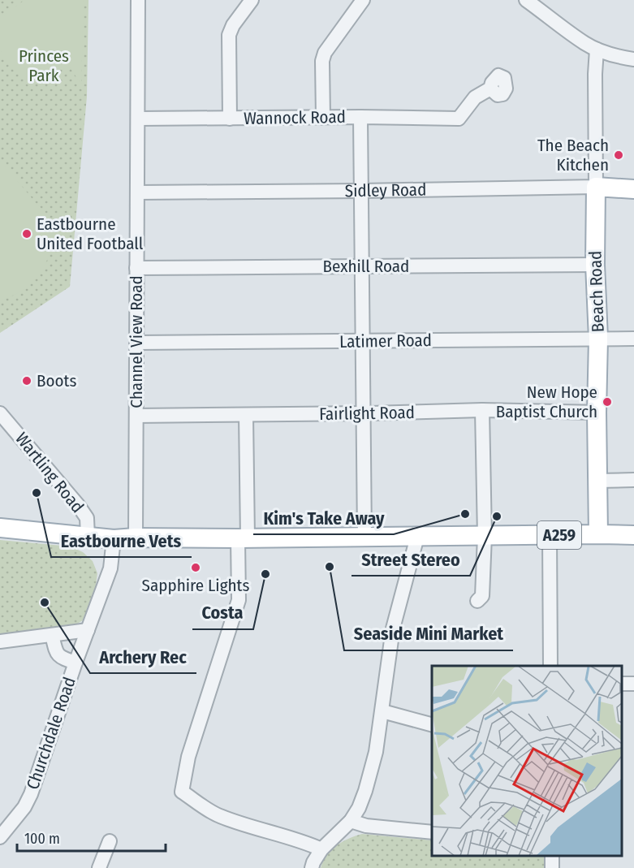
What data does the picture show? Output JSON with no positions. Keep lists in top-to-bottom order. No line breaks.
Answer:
{"streets":{"main road":["Sidley Road","Beach Road","A259"],"street":["Wannock Road","Bexhill Road","Latimer Road","Channel View Road","Fairlight Road","Wartling Road","Churchdale Road"]},"crossings":[["Wannock Road","Channel View Road"],["Sidley Road","Beach Road"],["Sidley Road","Channel View Road"],["Bexhill Road","Beach Road"],["Bexhill Road","Channel View Road"],["Beach Road","Latimer Road"],["Beach Road","Fairlight Road"],["Beach Road","A259"],["Latimer Road","Channel View Road"],["Channel View Road","Fairlight Road"],["Channel View Road","A259"],["Wartling Road","A259"],["A259","Churchdale Road"]],"parks":["Princes Park"],"places":["The Beach Kitchen","Eastbourne United Football","Boots","New Hope Baptist Church","Eastbourne Vets","Kim's Take Away","Street Stereo","Seaside Mini Market","Sapphire Lights","Costa","Archery Rec"],"scale_bar":"100 m"}
